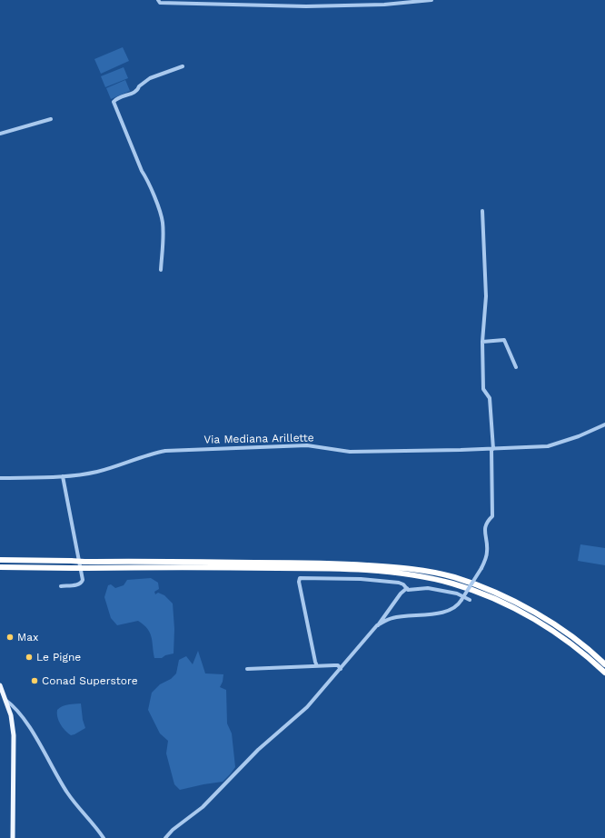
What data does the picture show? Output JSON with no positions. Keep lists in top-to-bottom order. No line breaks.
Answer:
{"streets":{"street":["Via Mediana Arillette"]},"places":["Max","Le Pigne","Conad Superstore"]}
